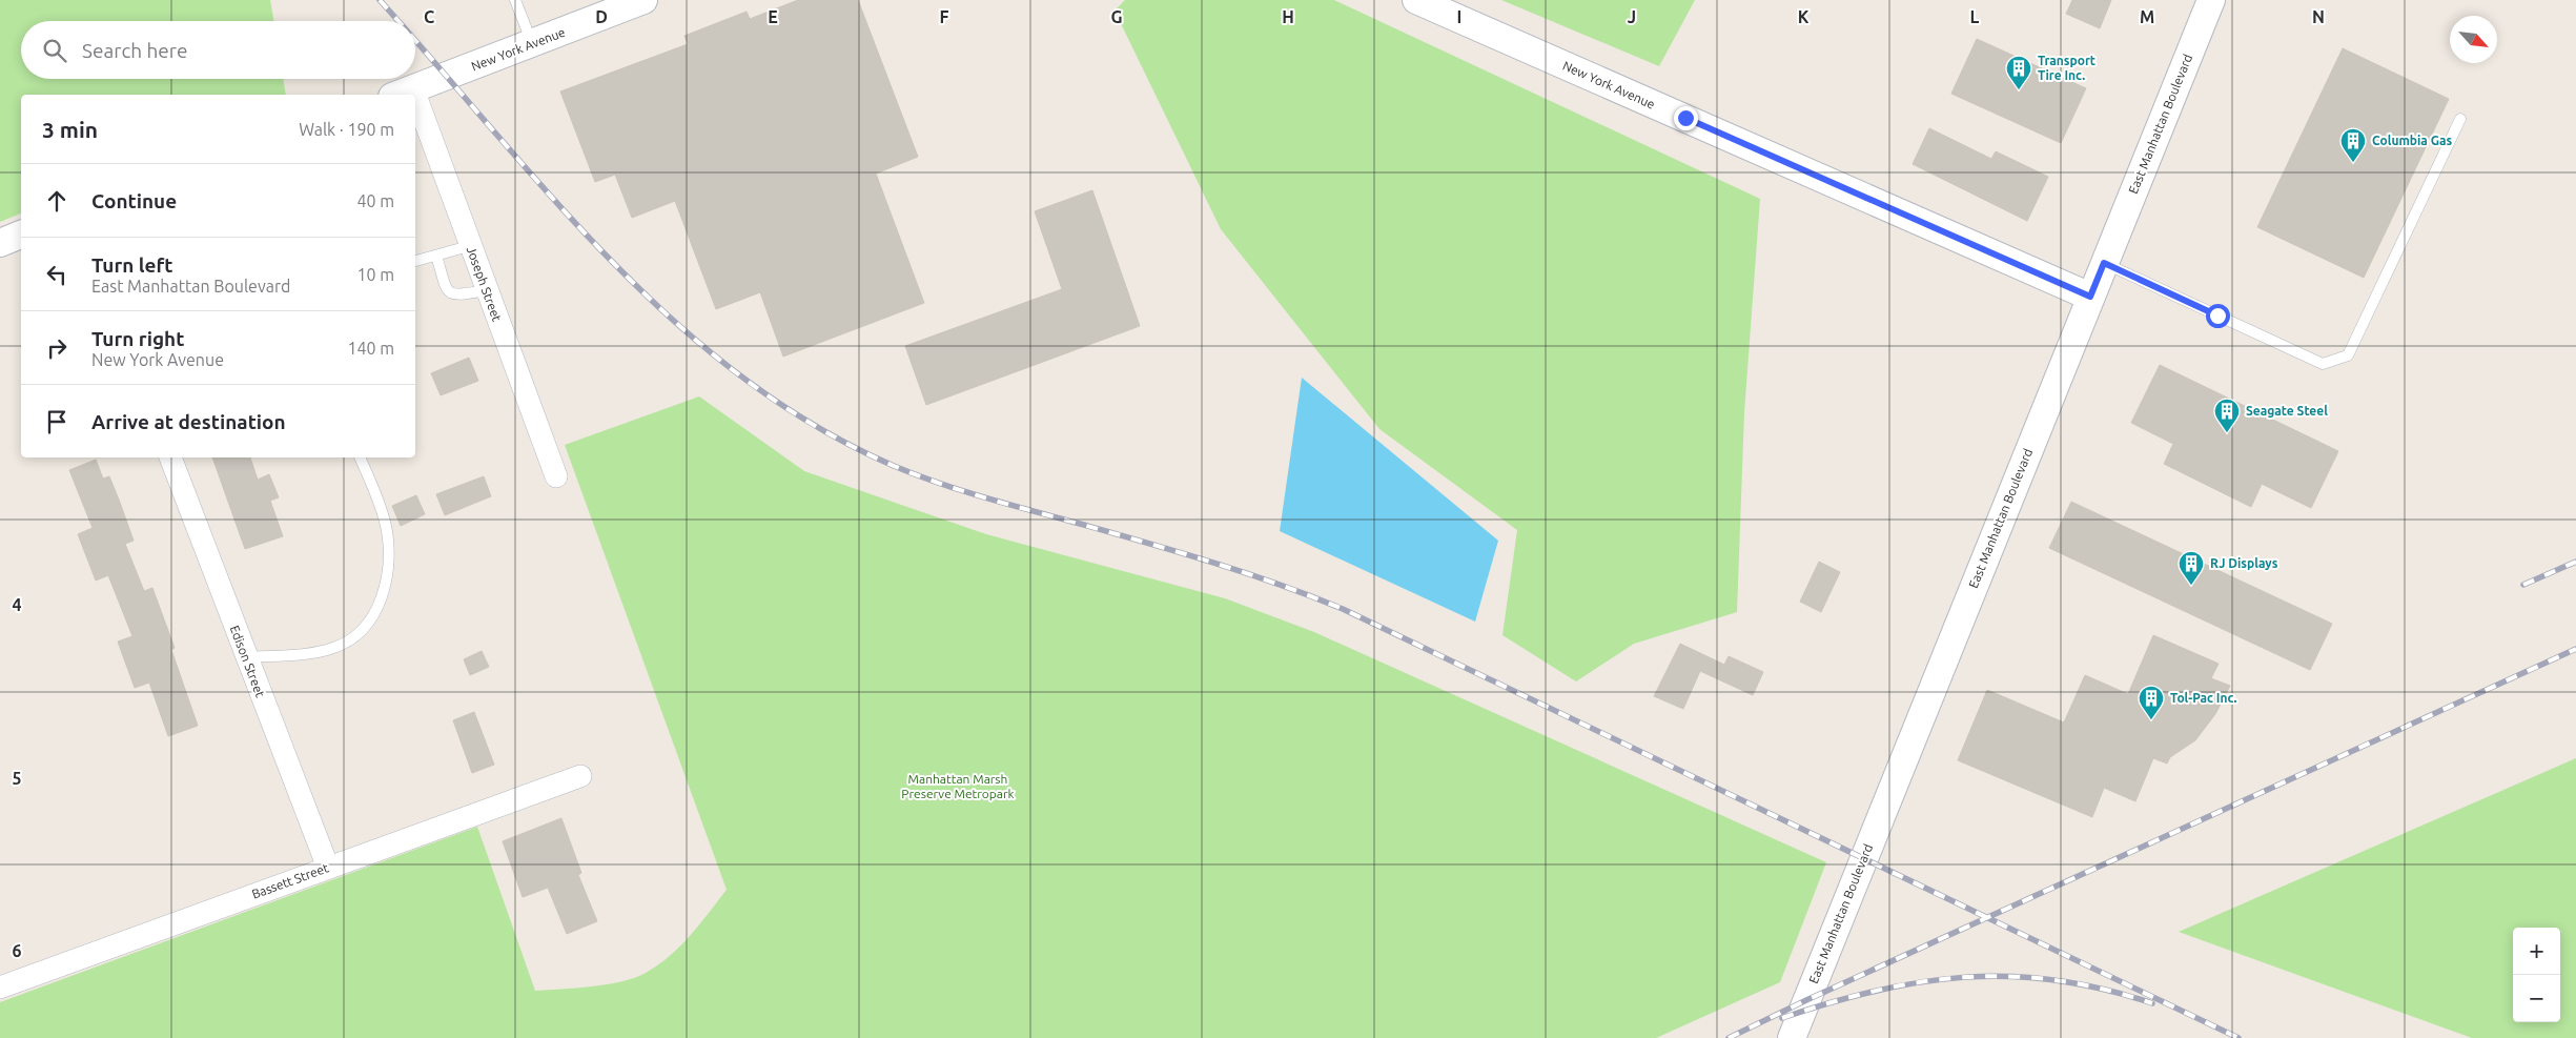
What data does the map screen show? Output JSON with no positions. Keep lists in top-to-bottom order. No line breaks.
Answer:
{"streets":{"street":["New York Avenue","East Manhattan Boulevard","Joseph Street","Edison Street","Bassett Street"]},"crossings":[["New York Avenue","East Manhattan Boulevard"],["Edison Street","Bassett Street"]],"parks":["Manhattan Marsh Preserve Metropark"],"places":{"building":["Transport Tire Inc.","Columbia Gas","Seagate Steel","RJ Displays","Tol-Pac Inc."]},"north":"bottom right","page":{"search":"Search here","heading":["3 min","Walk · 190 m"],"list":[["Continue","40 m"],["Turn left","East Manhattan Boulevard","10 m"],["Turn right","New York Avenue","140 m"],"Arrive at destination"],"map_buttons":["+","−"]},"grid":{"columns":["C","D","E","F","G","H","I","J","K","L","M","N"],"rows":["4","5","6"]}}
